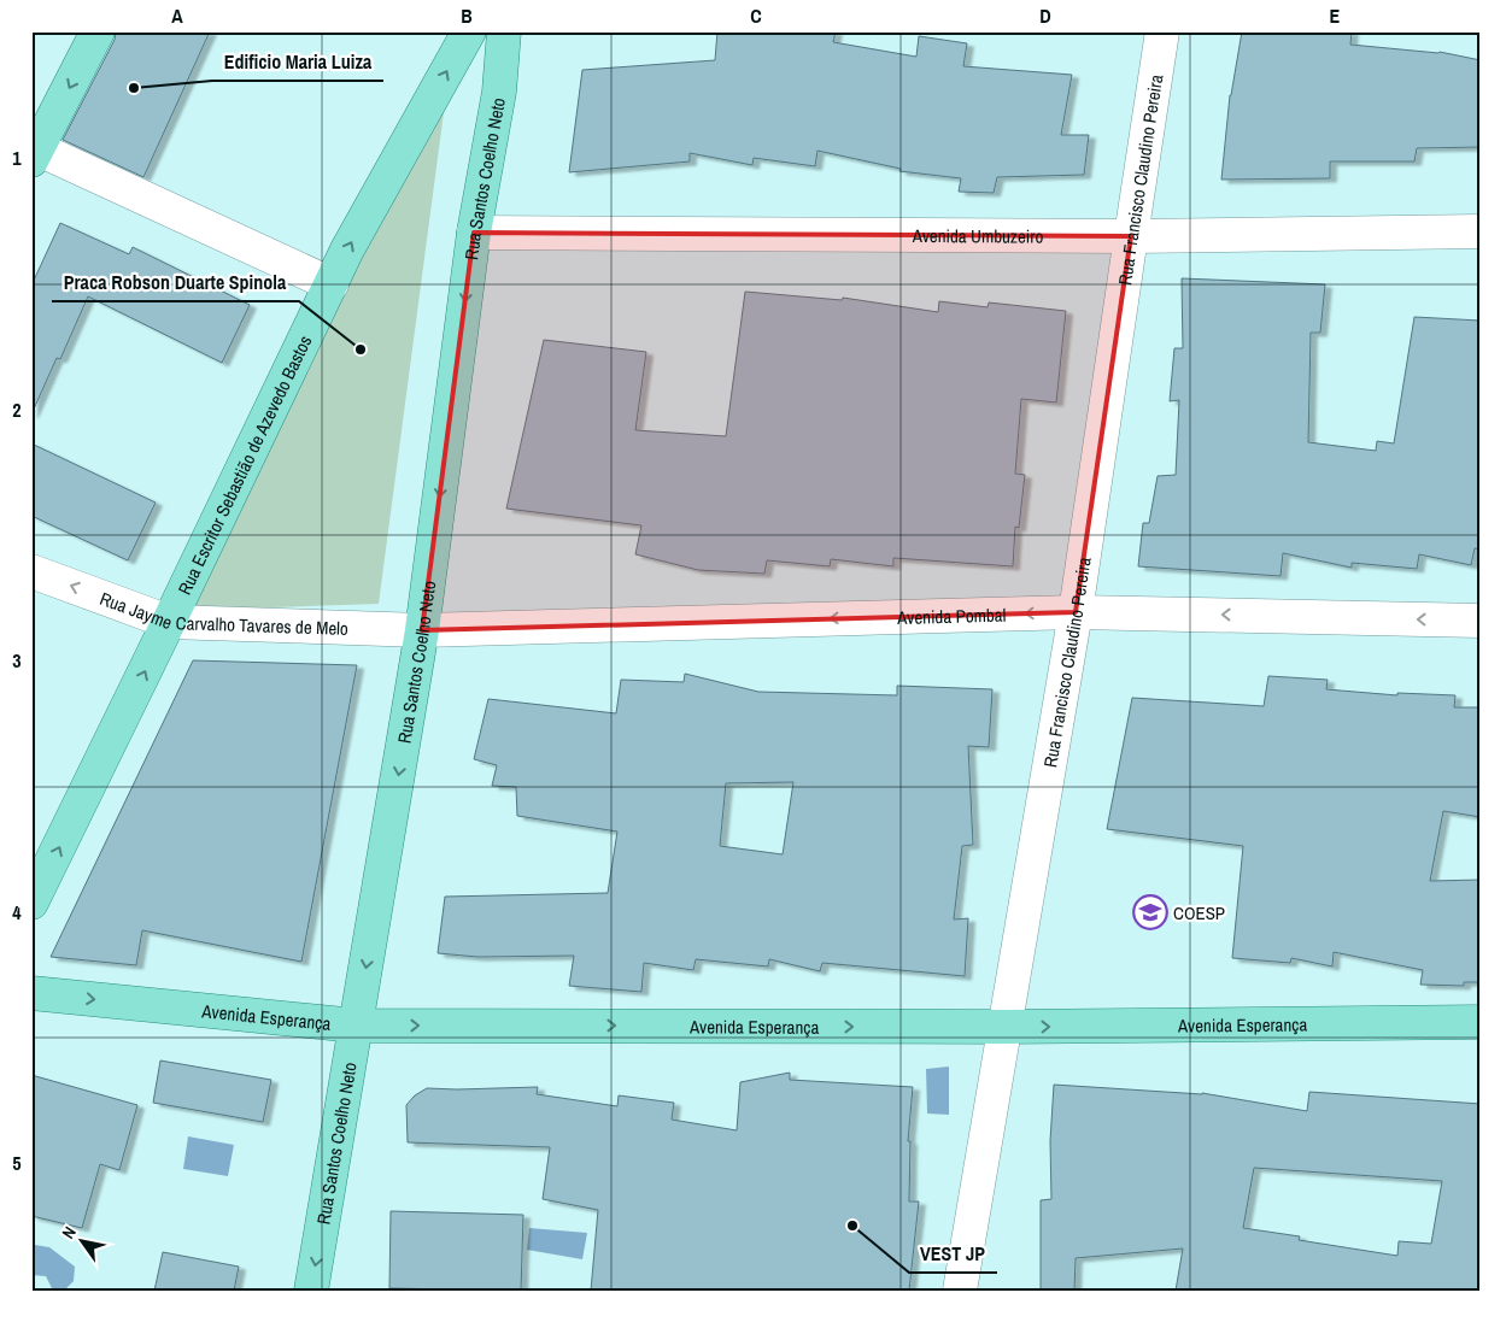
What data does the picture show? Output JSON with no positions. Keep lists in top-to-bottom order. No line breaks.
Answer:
{"streets":{"main road":["Rua Santos Coelho Neto","Rua Escritor Sebastião de Azevedo Bastos","Avenida Esperança"],"street":["Rua Francisco Claudino Pereira","Avenida Umbuzeiro","Rua Jayme Carvalho Tavares de Melo","Avenida Pombal"]},"crossings":[["Rua Santos Coelho Neto","Avenida Umbuzeiro"],["Rua Santos Coelho Neto","Rua Jayme Carvalho Tavares de Melo"],["Rua Santos Coelho Neto","Avenida Pombal"],["Rua Santos Coelho Neto","Avenida Esperança"],["Rua Francisco Claudino Pereira","Avenida Umbuzeiro"],["Rua Francisco Claudino Pereira","Avenida Pombal"],["Rua Francisco Claudino Pereira","Avenida Esperança"],["Rua Escritor Sebastião de Azevedo Bastos","Rua Jayme Carvalho Tavares de Melo"],["Rua Jayme Carvalho Tavares de Melo","Avenida Pombal"]],"one_way":["Rua Santos Coelho Neto","Rua Escritor Sebastião de Azevedo Bastos","Rua Jayme Carvalho Tavares de Melo","Avenida Pombal","Avenida Esperança"],"places":{"other":["Edificio Maria Luiza","Praca Robson Duarte Spinola","VEST JP"],"school or university":["COESP"]},"north":"top left","grid":{"columns":["A","B","C","D","E"],"rows":["1","2","3","4","5"]}}
